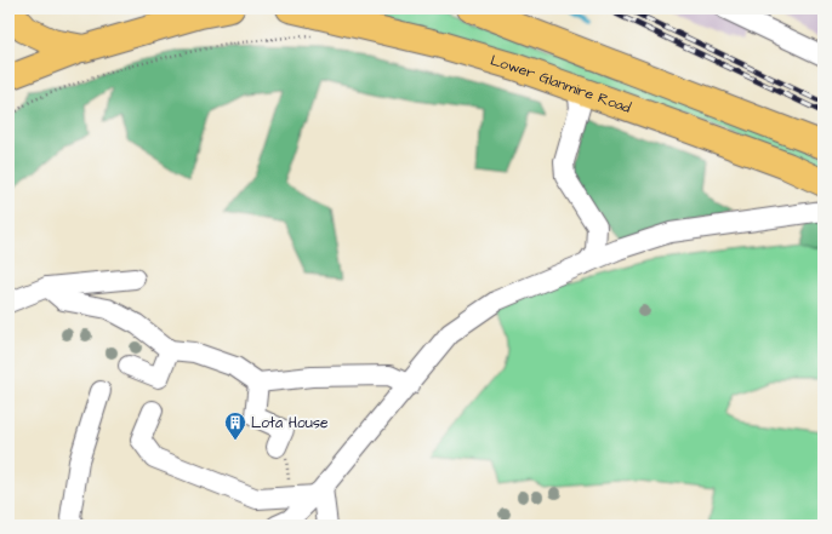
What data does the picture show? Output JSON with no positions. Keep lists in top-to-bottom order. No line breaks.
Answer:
{"streets":{"highway":["Lower Glanmire Road"]},"places":{"building":["Lota House"]}}
